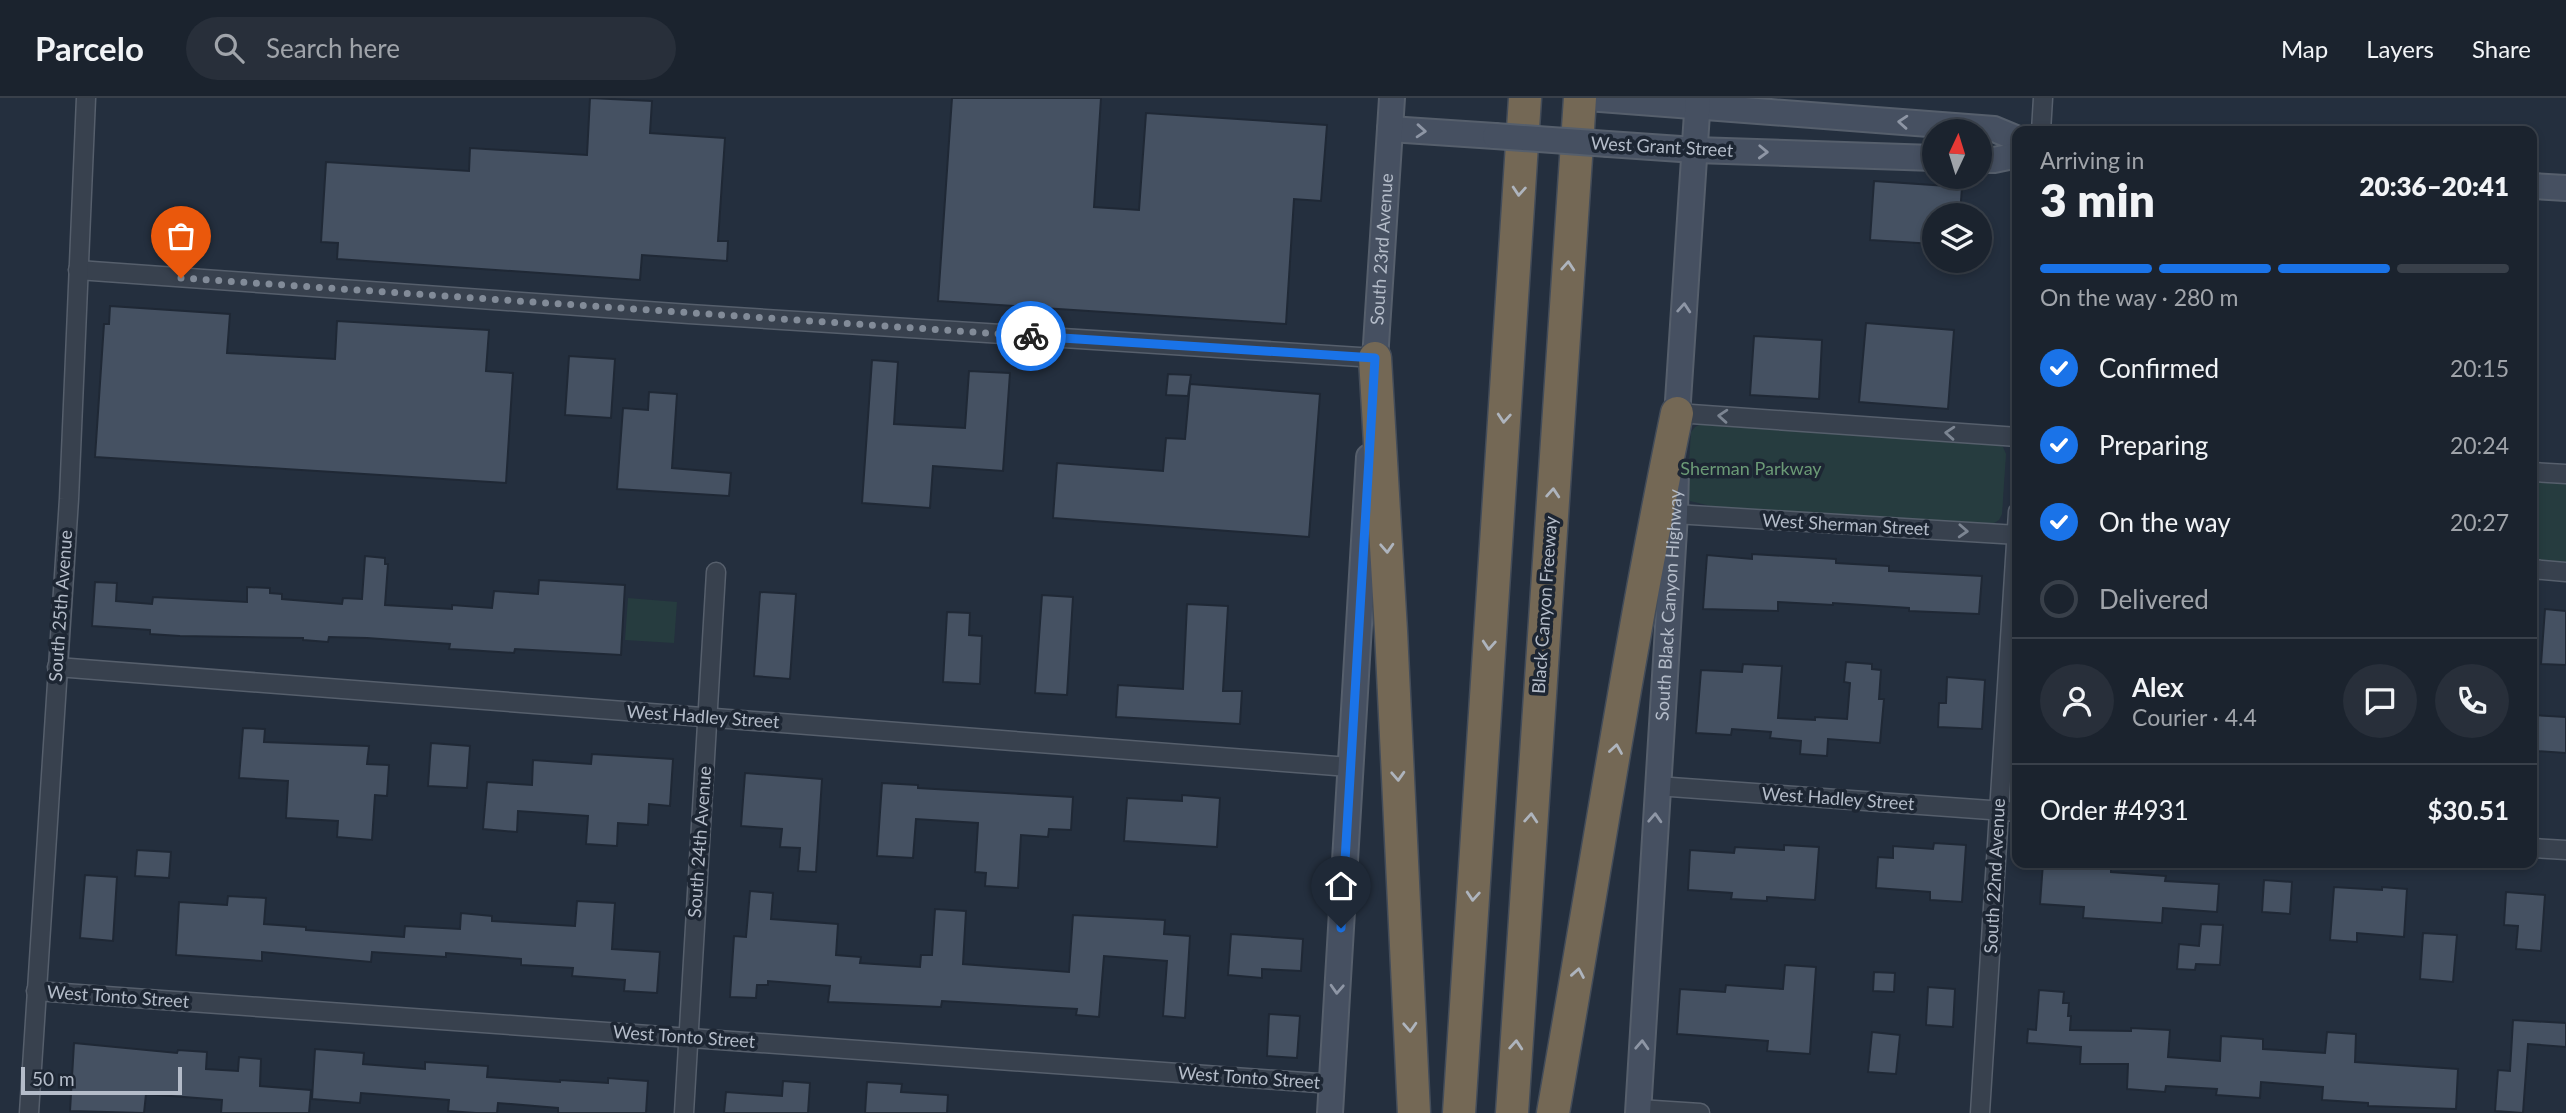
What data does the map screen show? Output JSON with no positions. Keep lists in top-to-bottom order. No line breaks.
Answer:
{"streets":{"highway":["Black Canyon Freeway"],"main road":["West Grant Street","South 23rd Avenue","South Black Canyon Highway"],"street":["West Sherman Street","South 25th Avenue","West Hadley Street","South 24th Avenue","South 22nd Avenue","West Tonto Street"]},"crossings":[["West Grant Street","South 23rd Avenue"],["West Grant Street","South Black Canyon Highway"],["South 23rd Avenue","West Hadley Street"],["South 23rd Avenue","West Tonto Street"],["West Sherman Street","South Black Canyon Highway"],["South Black Canyon Highway","West Hadley Street"],["South 25th Avenue","West Hadley Street"],["South 25th Avenue","West Tonto Street"],["West Hadley Street","South 24th Avenue"],["West Hadley Street","South 22nd Avenue"],["South 24th Avenue","West Tonto Street"]],"one_way":["South Black Canyon Highway"],"parks":["Sherman Parkway"],"scale_bar":"50 m","north":"top","page":{"header":"Parcelo","search":"Search here","nav":["Map","Layers","Share"],"heading":["3 min","Arriving in","20:36–20:41"],"panel":["Alex","Courier · 4.4","Order #4931","$30.51"],"bar":"On the way · 280 m","list":[["Confirmed","20:15"],["Preparing","20:24"],["On the way","20:27"],"Delivered"],"scale":"50 m"}}
